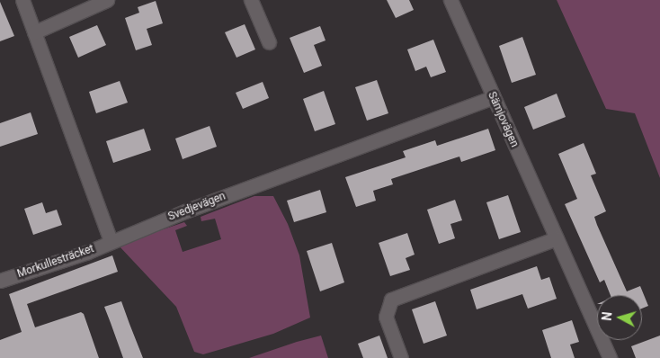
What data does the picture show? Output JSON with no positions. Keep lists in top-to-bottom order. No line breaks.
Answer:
{"streets":{"street":["Sämjovägen","Svedjevägen","Morkullesträcket"]},"crossings":[["Sämjovägen","Svedjevägen"],["Svedjevägen","Morkullesträcket"]],"north":"left"}
